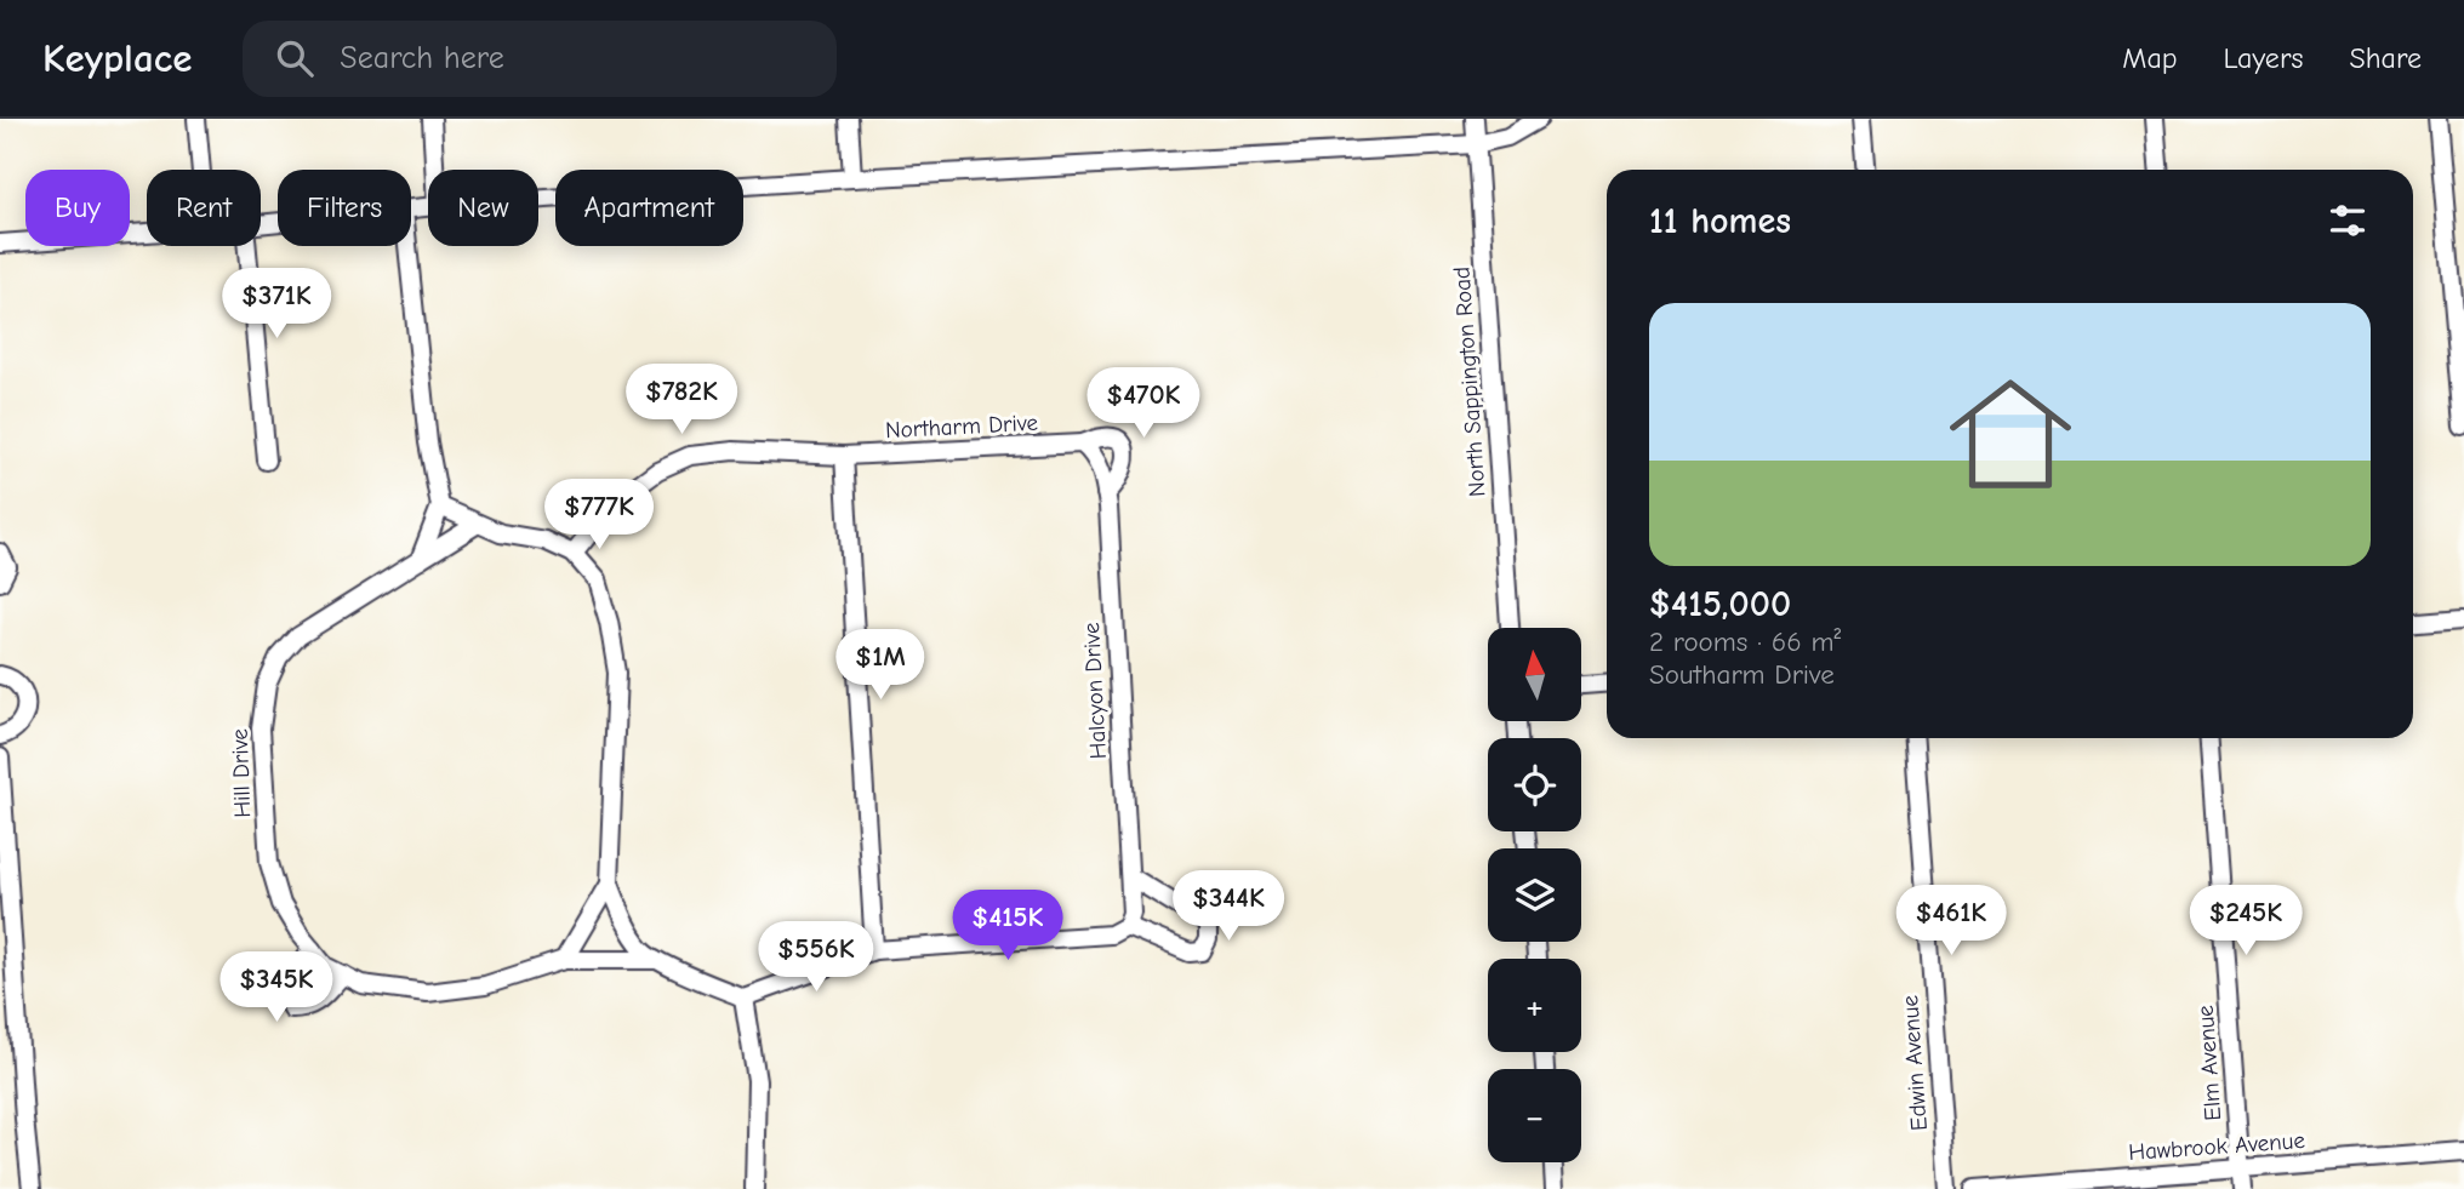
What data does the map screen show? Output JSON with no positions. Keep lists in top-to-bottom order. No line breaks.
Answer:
{"streets":{"street":["North Sappington Road","Northarm Drive","Halcyon Drive","Hill Drive","Edwin Avenue","Elm Avenue","Hawbrook Avenue"]},"crossings":[["Northarm Drive","Halcyon Drive"],["Northarm Drive","Hill Drive"],["Elm Avenue","Hawbrook Avenue"]],"north":"top","page":{"header":"Keyplace","search":"Search here","nav":["Map","Layers","Share"],"chip":["Buy","Rent","Filters","New","Apartment"],"heading":"11 homes","price":["$371K","$782K","$470K","$777K","$1M","$344K","$461K","$245K","$415K","$556K","$345K"],"list":[{"name":"$415,000","note":"2 rooms · 66 m² · Southarm Drive"}],"map_buttons":["+","−"]}}
